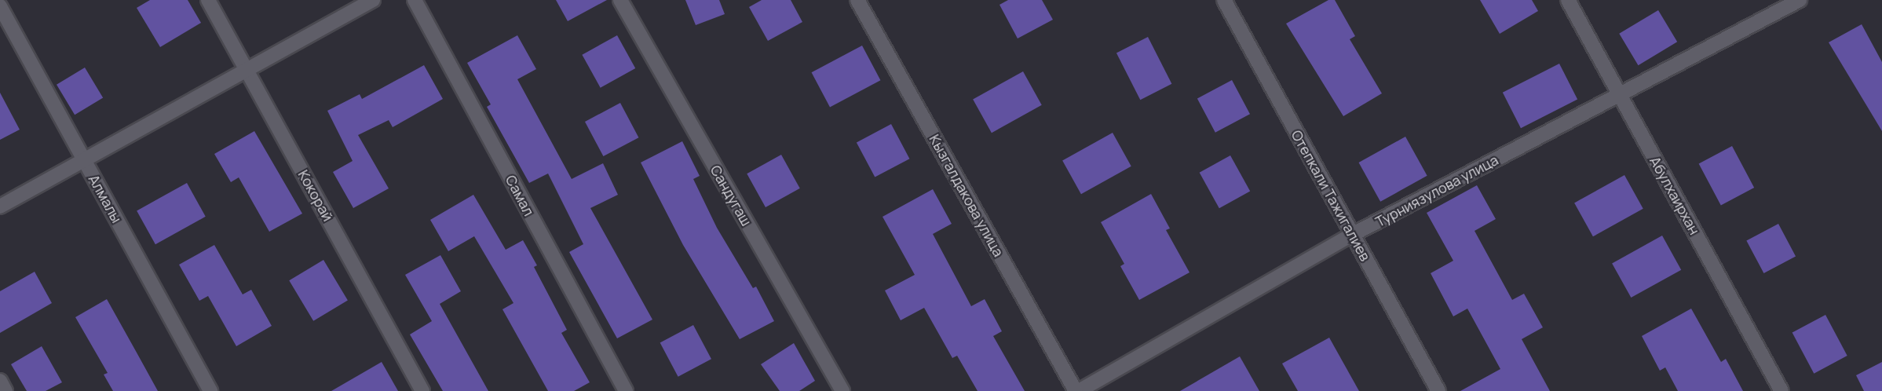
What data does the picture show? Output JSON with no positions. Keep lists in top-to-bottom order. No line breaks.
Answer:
{"streets":{"street":["Турниязулова улица","Кокорай","Самал","Сандугаш","Кызгалдакова улица","Отепкали Тажигалиев","Абулхаирхан","Алмалы"]},"crossings":[["Турниязулова улица","Кызгалдакова улица"],["Турниязулова улица","Отепкали Тажигалиев"],["Турниязулова улица","Абулхаирхан"]]}
